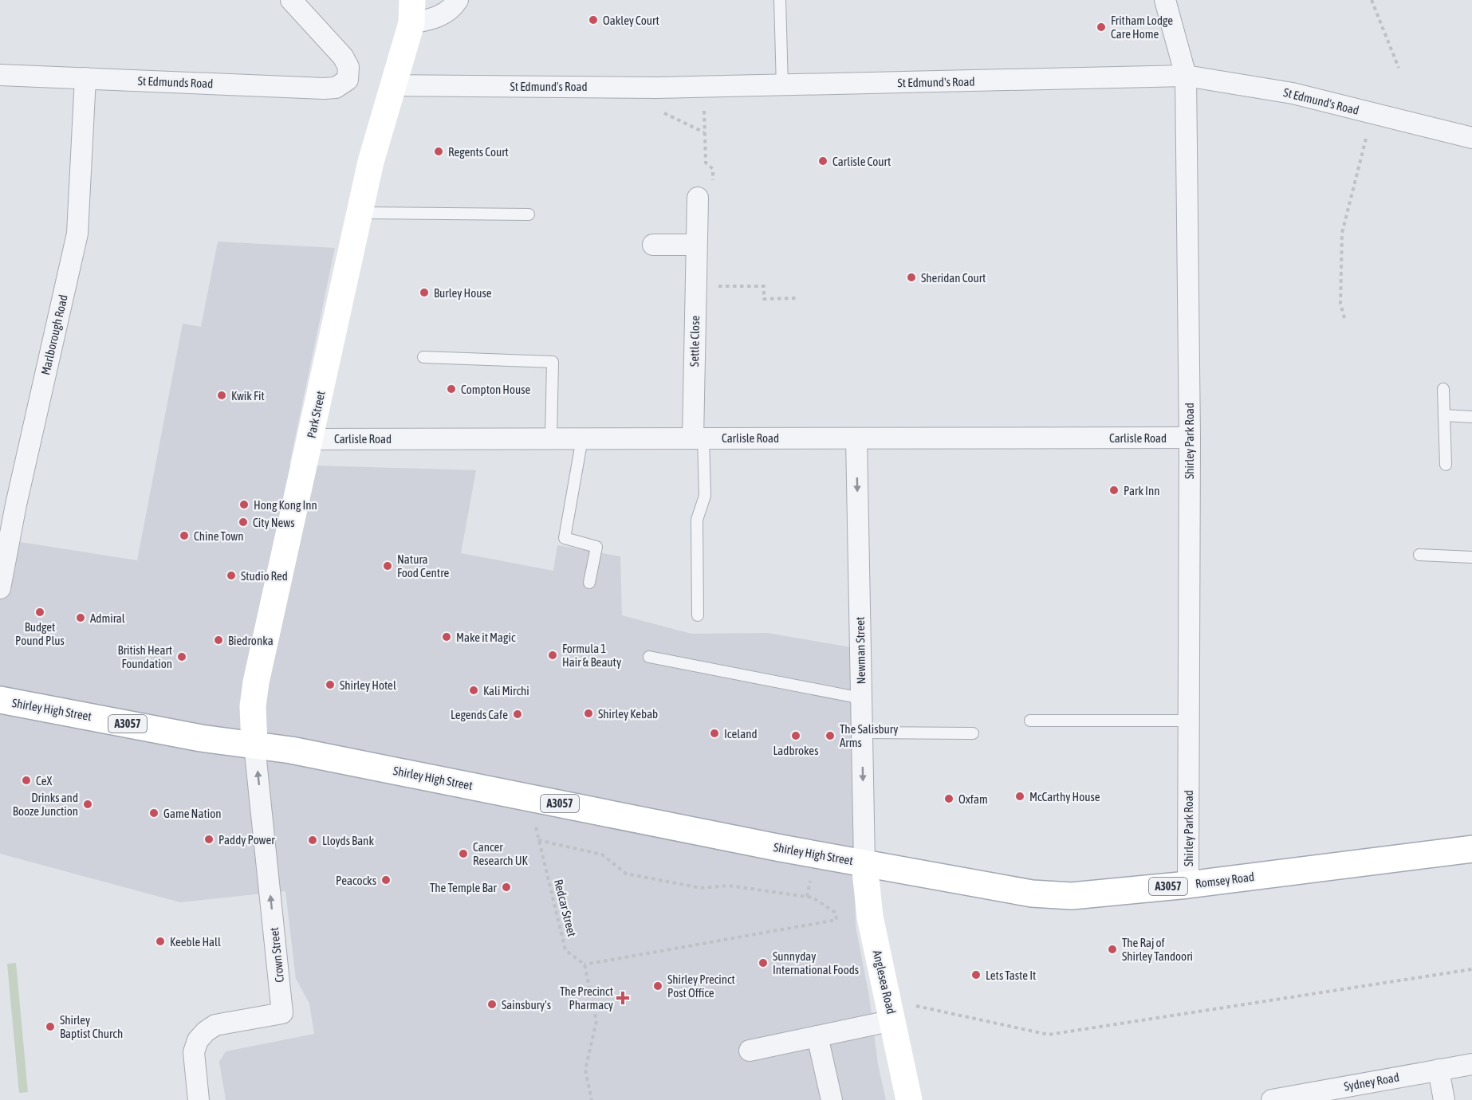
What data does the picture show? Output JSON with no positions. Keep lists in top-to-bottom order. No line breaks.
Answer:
{"streets":{"main road":["Park Street","Shirley High Street","A3057","Romsey Road","Anglesea Road"],"street":["St Edmunds Road","St Edmund's Road","Marlborough Road","Settle Close","Carlisle Road","Shirley Park Road","Newman Street","Crown Street","Sydney Road"],"path":["Redcar Street"]},"crossings":[["St Edmunds Road","Marlborough Road"],["St Edmund's Road","Park Street"],["St Edmund's Road","Shirley Park Road"],["Settle Close","Carlisle Road"],["Park Street","Carlisle Road"],["Park Street","Shirley High Street"],["Park Street","Crown Street"],["Carlisle Road","Shirley Park Road"],["Carlisle Road","Newman Street"],["Shirley Park Road","Romsey Road"],["Newman Street","Shirley High Street"],["Newman Street","Romsey Road"],["Newman Street","Anglesea Road"],["Shirley High Street","Romsey Road"],["Shirley High Street","Redcar Street"],["Shirley High Street","Crown Street"],["Shirley High Street","Anglesea Road"],["Romsey Road","Anglesea Road"]],"one_way":["Newman Street","Crown Street"],"places":{"other":["Oakley Court","Fritham Lodge Care Home","Regents Court","Carlisle Court","Sheridan Court","Burley House","Compton House","Kwik Fit","Park Inn","Hong Kong Inn","City News","Chine Town","Natura Food Centre","Studio Red","Budget Pound Plus","Admiral","Make it Magic","Biedronka","Formula 1 Hair & Beauty","British Heart Foundation","Shirley Hotel","Kali Mirchi","Shirley Kebab","Legends Cafe","Iceland","Ladbrokes","The Salisbury Arms","CeX","McCarthy House","Oxfam","Drinks and Booze Junction","Game Nation","Paddy Power","Lloyds Bank","Cancer Research UK","Peacocks","The Temple Bar","Keeble Hall","The Raj of Shirley Tandoori","Sunnyday International Foods","Lets Taste It","Shirley Precinct Post Office","Sainsbury's","Shirley Baptist Church"],"health":["The Precinct Pharmacy"]}}
